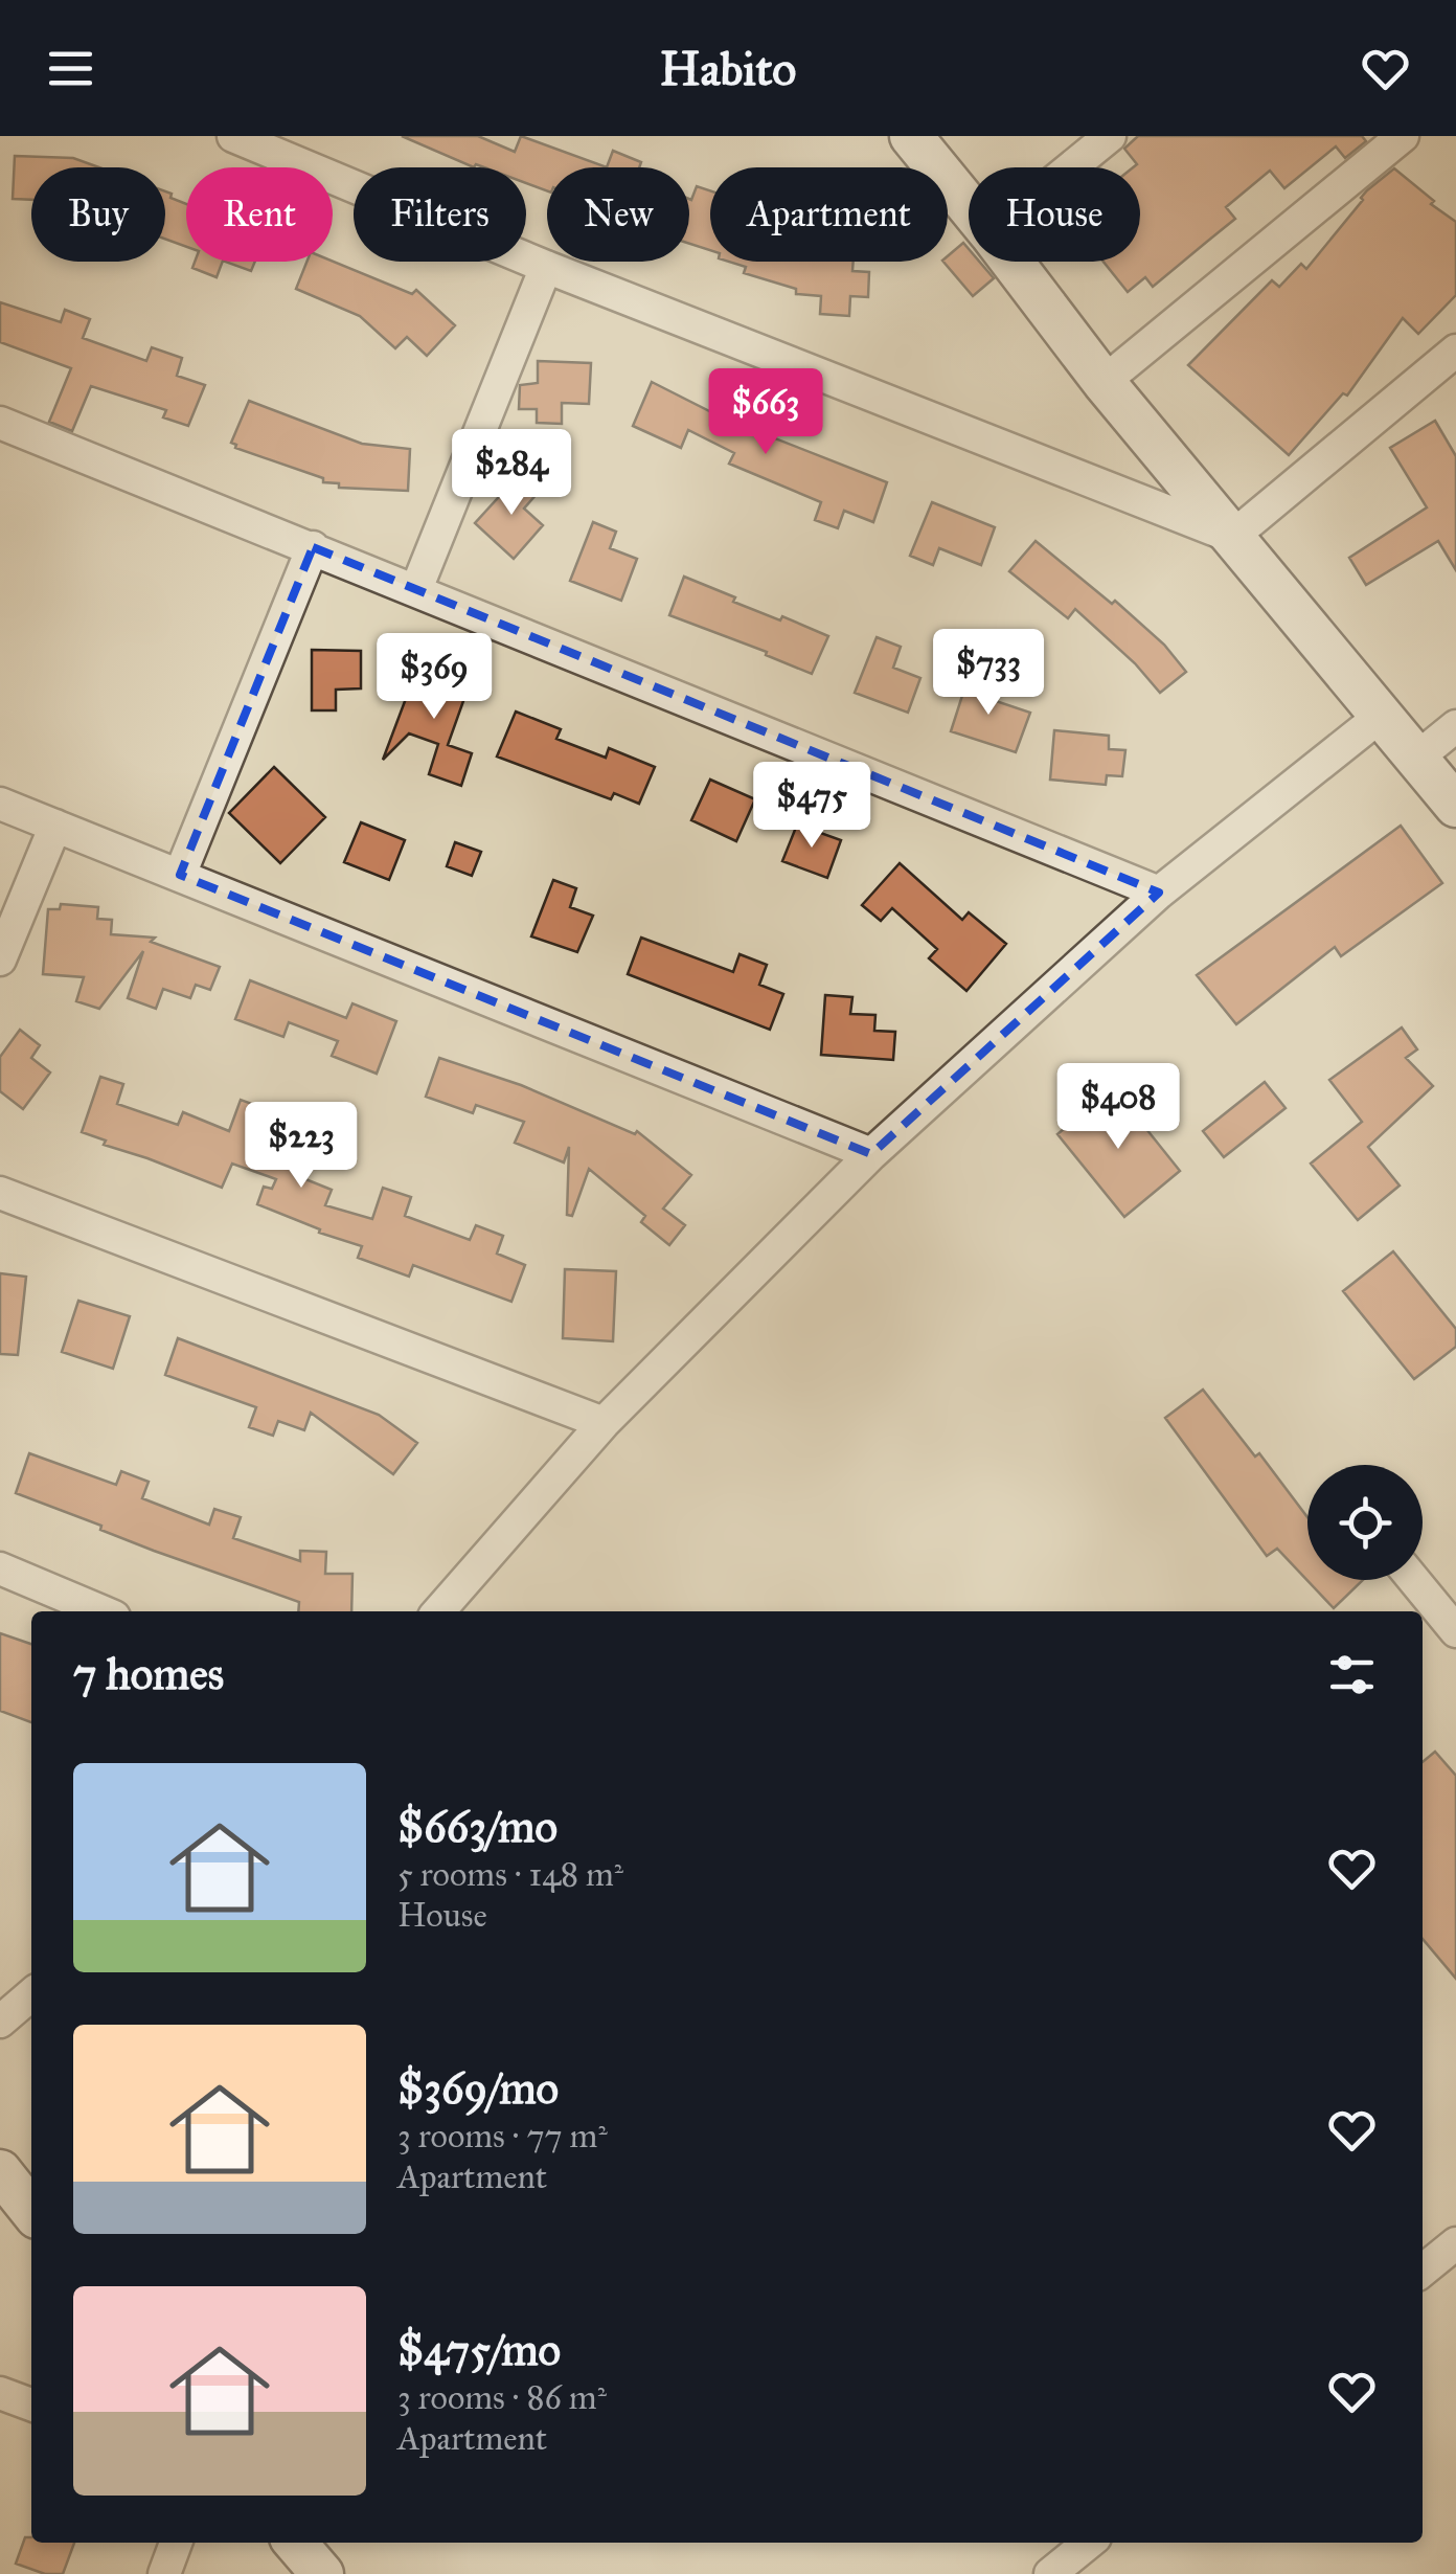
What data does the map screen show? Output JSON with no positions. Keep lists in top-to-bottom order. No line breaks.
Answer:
{"page":{"header":"Habito","chip":["Buy","Rent","Filters","New","Apartment","House"],"price":["$663","$284","$733","$369","$475","$408","$223"],"heading":"7 homes","list":[{"name":"$663/mo","note":"5 rooms · 148 m² · House"},{"name":"$369/mo","note":"3 rooms · 77 m² · Apartment"},{"name":"$475/mo","note":"3 rooms · 86 m² · Apartment"}]}}
